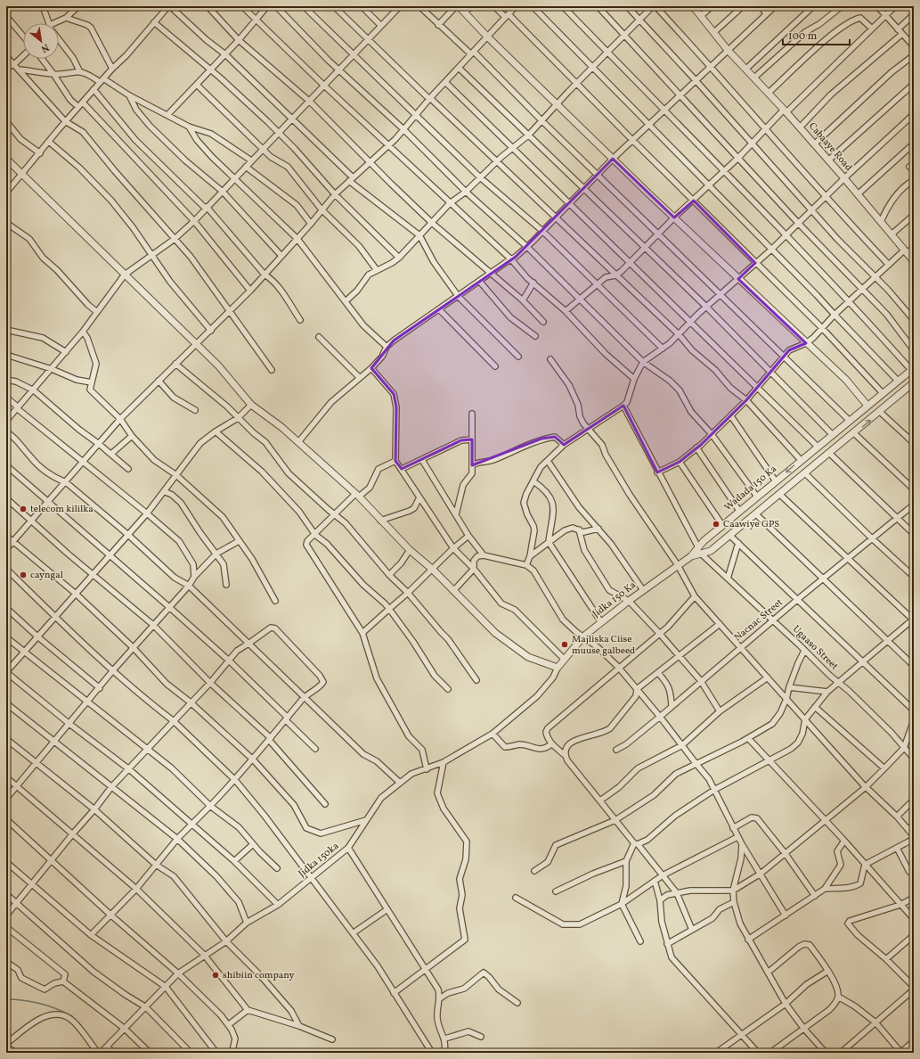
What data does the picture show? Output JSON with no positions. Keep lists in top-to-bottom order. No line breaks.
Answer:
{"streets":{"street":["Cabaaye Road","Wadada 150 Ka","Jidka 150 Ka","Nacnac Street","Ugaaso Street","Jidka 150ka"]},"crossings":[["Wadada 150 Ka","Jidka 150 Ka"],["Wadada 150 Ka","Ugaaso Street"],["Jidka 150 Ka","Jidka 150ka"],["Nacnac Street","Ugaaso Street"]],"places":["telecom kililka","Caawiye GPS","cayngal","Majliska Ciise muuse galbeed","shibiin company"],"scale_bar":"100 m","north":"bottom right"}
